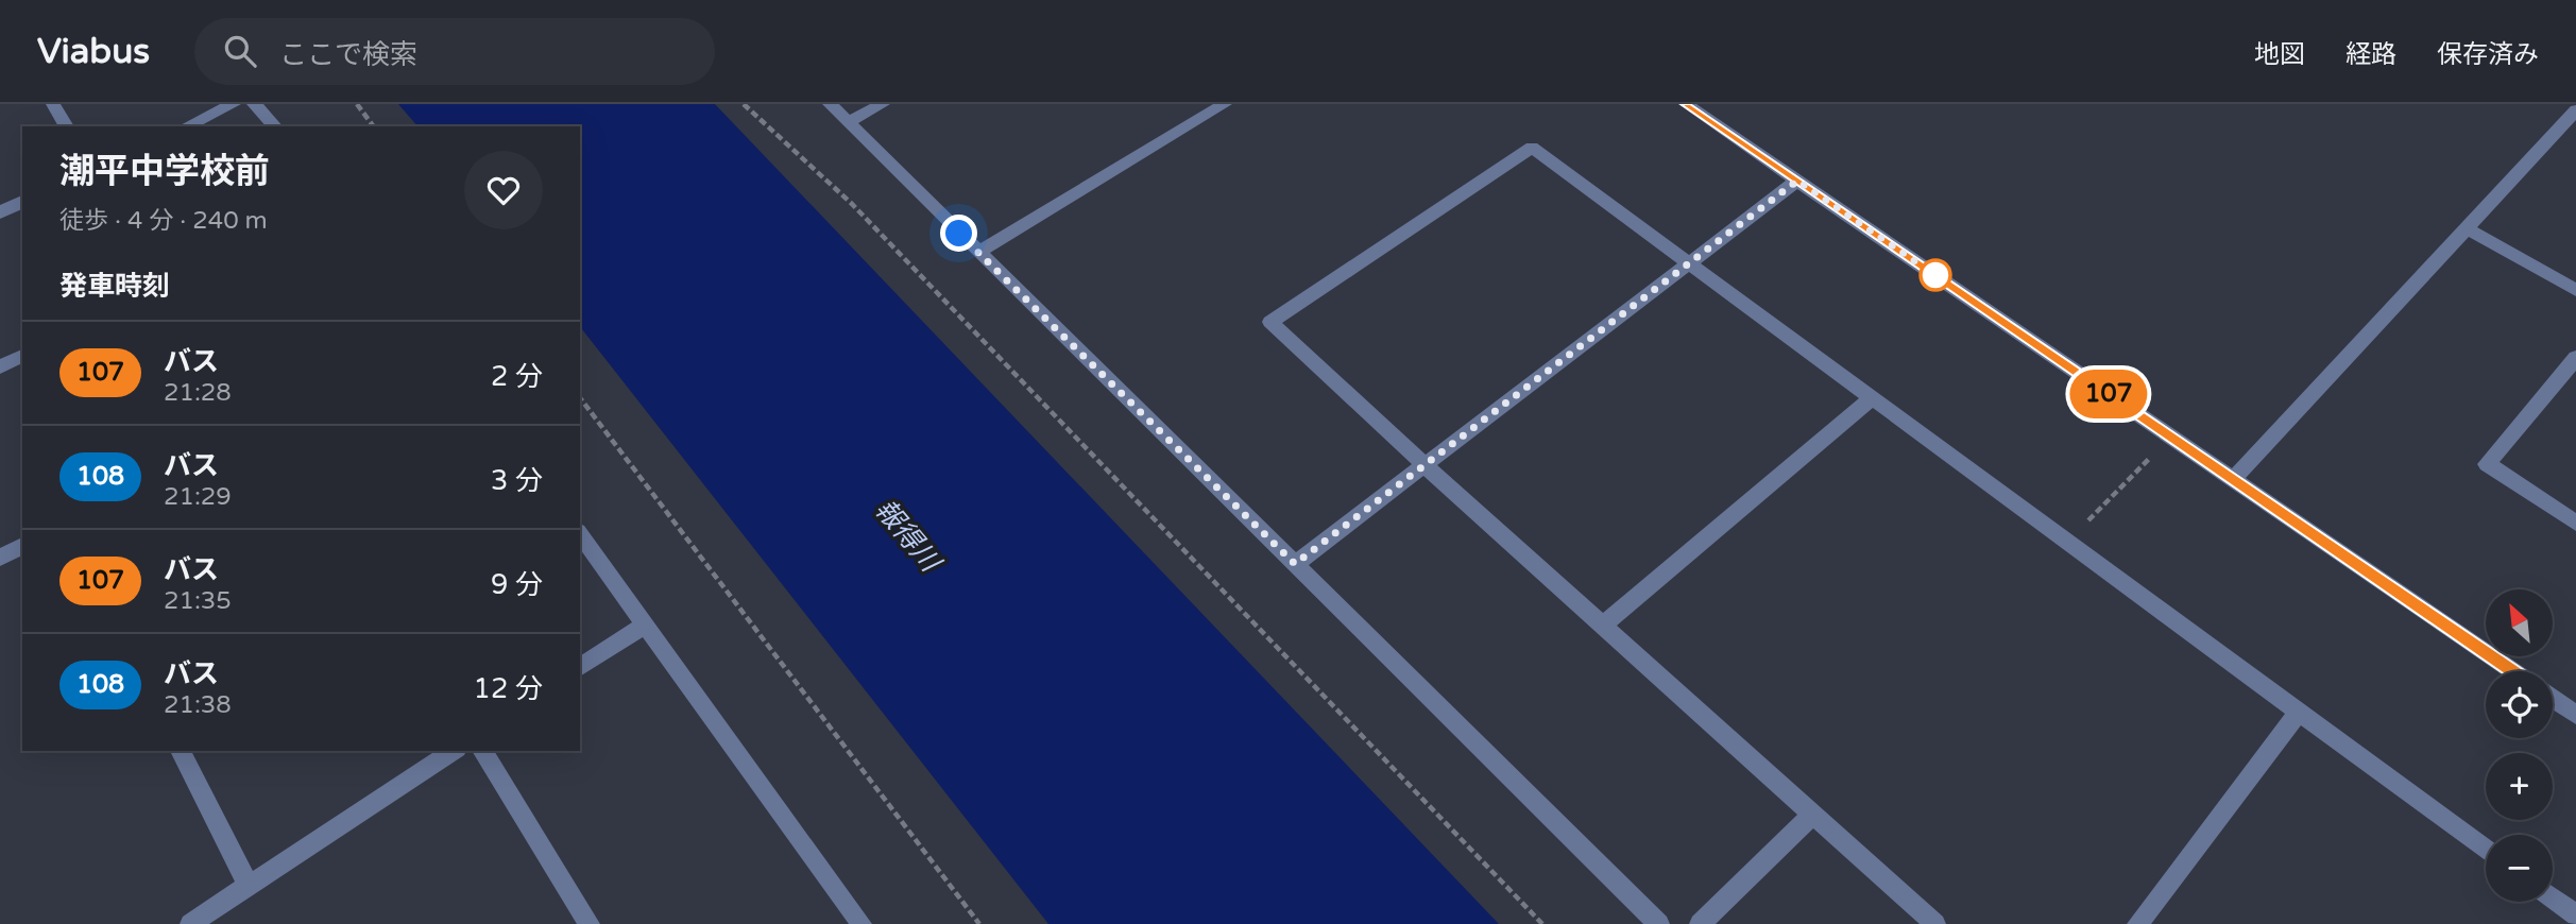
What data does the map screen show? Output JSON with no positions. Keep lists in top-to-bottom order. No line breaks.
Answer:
{"water":["報得川"],"lines":["bus line 107"],"north":"top left","page":{"header":"Viabus","search":"ここで検索","nav":["地図","経路","保存済み"],"on_map":"107","heading":[["潮平中学校前","徒歩 · 4 分 · 240 m"],"発車時刻"],"list":[{"mark":"107","name":"バス","note":"21:28","value":"2 分"},{"mark":"108","name":"バス","note":"21:29","value":"3 分"},{"mark":"107","name":"バス","note":"21:35","value":"9 分"},{"mark":"108","name":"バス","note":"21:38","value":"12 分"}],"map_buttons":["+","−"]}}
